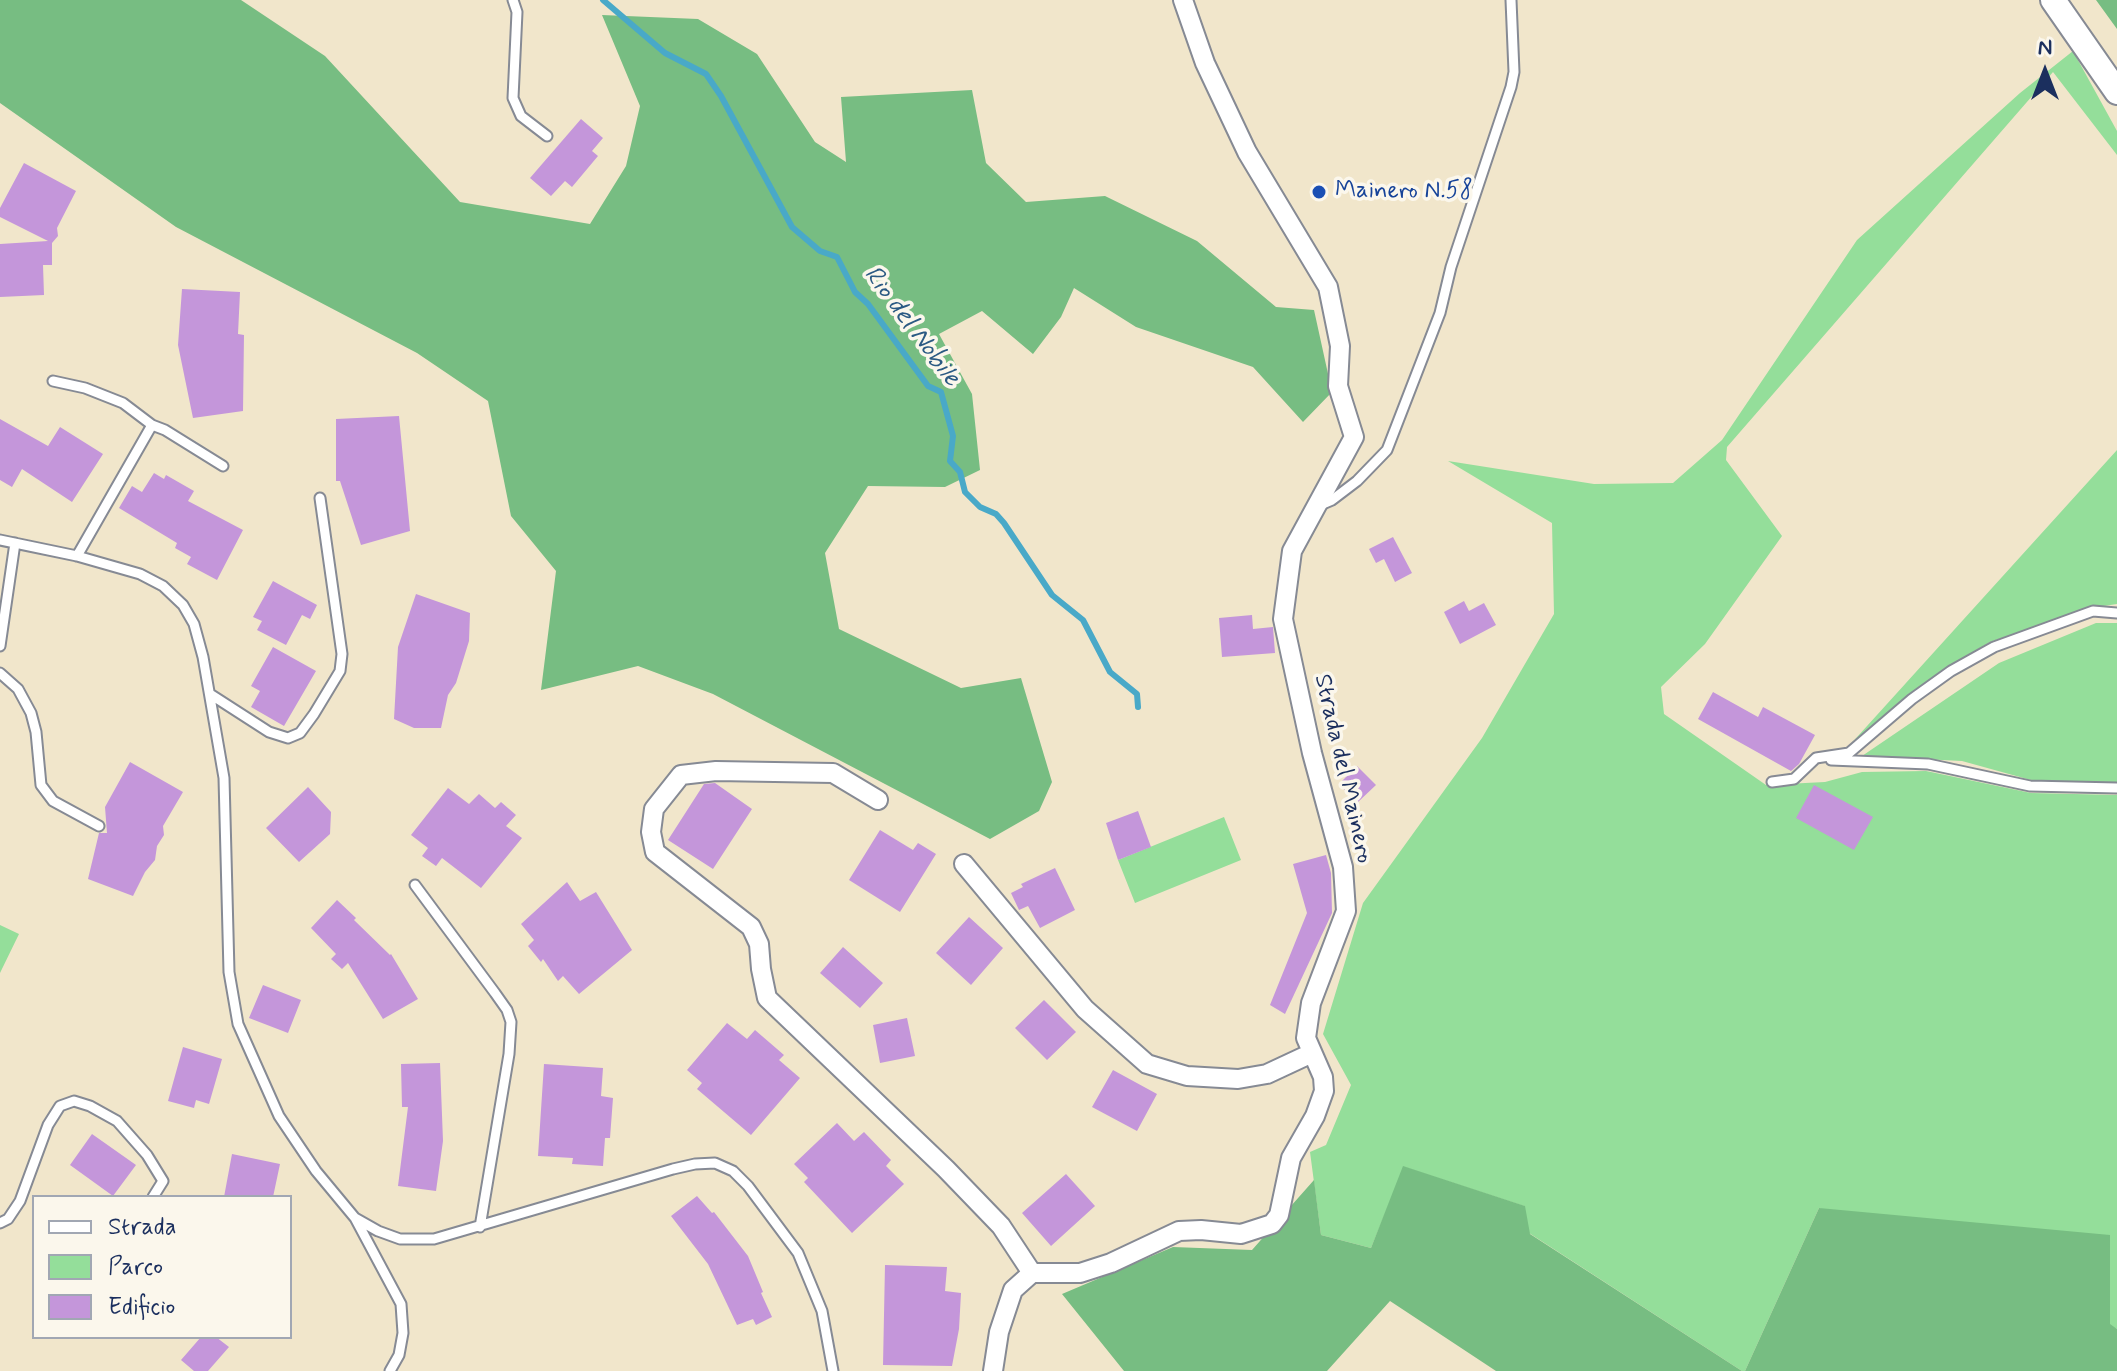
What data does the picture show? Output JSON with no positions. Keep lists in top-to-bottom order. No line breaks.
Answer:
{"streets":{"street":["Strada del Mainero"]},"water":["Rio del Nobile"],"places":["Mainero N.58"],"legend":["Strada","Parco","Edificio"],"north":"top"}
